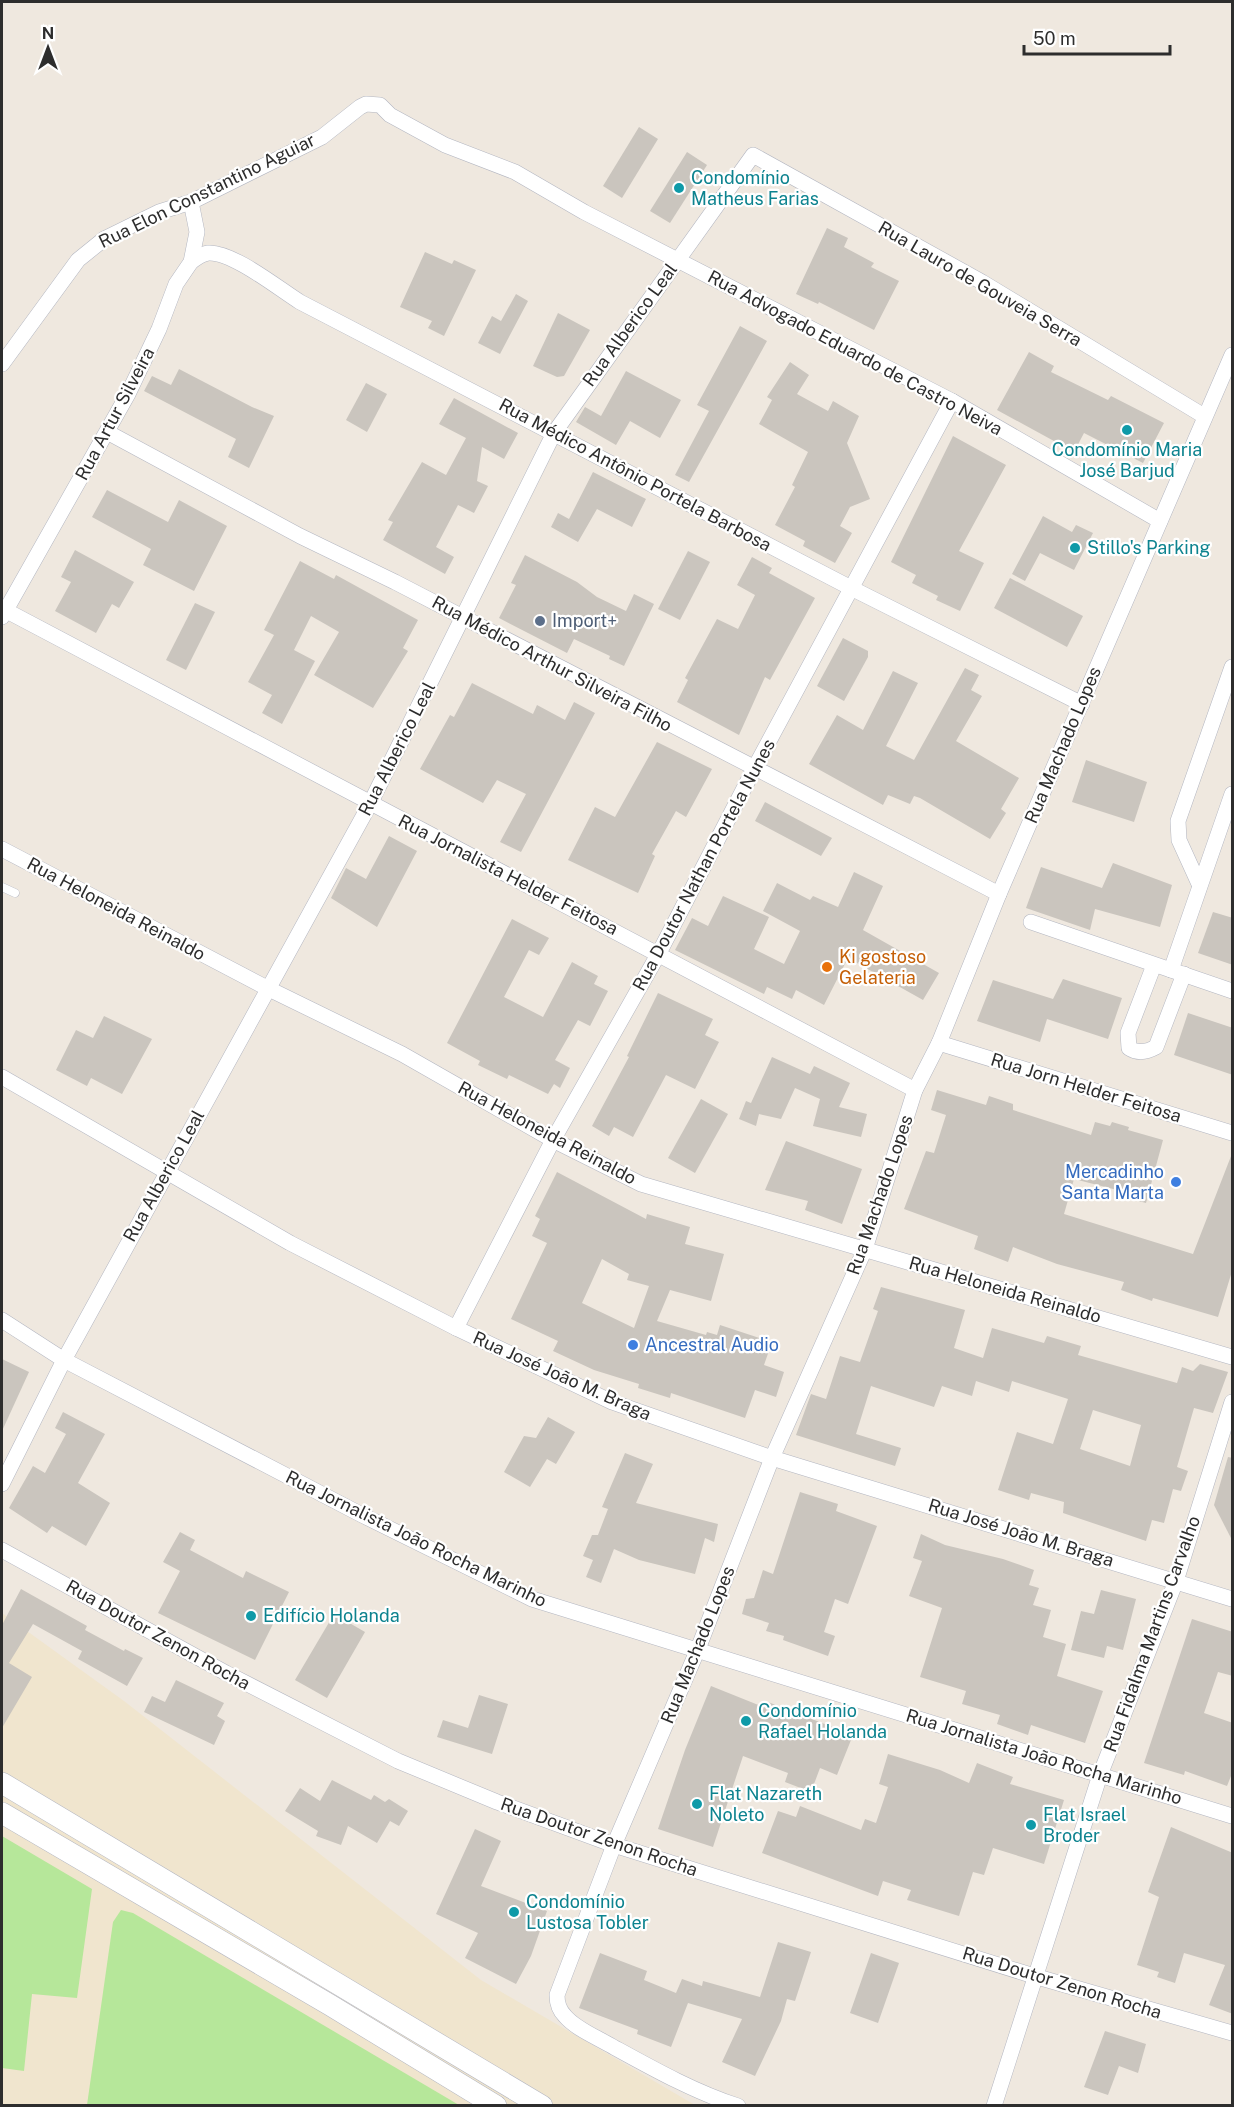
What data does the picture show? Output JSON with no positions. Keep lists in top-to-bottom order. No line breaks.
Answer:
{"streets":{"street":["Rua Elon Constantino Aguiar","Rua Lauro de Gouveia Serra","Rua Alberico Leal","Rua Advogado Eduardo de Castro Neiva","Rua Artur Silveira","Rua Médico Antônio Portela Barbosa","Rua Médico Arthur Silveira Filho","Rua Machado Lopes","Rua Doutor Nathan Portela Nunes","Rua Jornalista Helder Feitosa","Rua Heloneida Reinaldo","Rua Jorn Helder Feitosa","Rua José João M. Braga","Rua Jornalista João Rocha Marinho","Rua Fidalma Martins Carvalho","Rua Doutor Zenon Rocha"]},"crossings":[["Rua Elon Constantino Aguiar","Rua Advogado Eduardo de Castro Neiva"],["Rua Elon Constantino Aguiar","Rua Artur Silveira"],["Rua Lauro de Gouveia Serra","Rua Alberico Leal"],["Rua Lauro de Gouveia Serra","Rua Machado Lopes"],["Rua Alberico Leal","Rua Advogado Eduardo de Castro Neiva"],["Rua Alberico Leal","Rua Médico Antônio Portela Barbosa"],["Rua Alberico Leal","Rua Médico Arthur Silveira Filho"],["Rua Alberico Leal","Rua Jornalista Helder Feitosa"],["Rua Alberico Leal","Rua Heloneida Reinaldo"],["Rua Alberico Leal","Rua José João M. Braga"],["Rua Alberico Leal","Rua Jornalista João Rocha Marinho"],["Rua Advogado Eduardo de Castro Neiva","Rua Machado Lopes"],["Rua Advogado Eduardo de Castro Neiva","Rua Doutor Nathan Portela Nunes"],["Rua Artur Silveira","Rua Médico Antônio Portela Barbosa"],["Rua Artur Silveira","Rua Médico Arthur Silveira Filho"],["Rua Artur Silveira","Rua Jornalista Helder Feitosa"],["Rua Médico Antônio Portela Barbosa","Rua Machado Lopes"],["Rua Médico Antônio Portela Barbosa","Rua Doutor Nathan Portela Nunes"],["Rua Médico Arthur Silveira Filho","Rua Machado Lopes"],["Rua Médico Arthur Silveira Filho","Rua Doutor Nathan Portela Nunes"],["Rua Machado Lopes","Rua Jornalista Helder Feitosa"],["Rua Machado Lopes","Rua Heloneida Reinaldo"],["Rua Machado Lopes","Rua Jorn Helder Feitosa"],["Rua Machado Lopes","Rua José João M. Braga"],["Rua Machado Lopes","Rua Jornalista João Rocha Marinho"],["Rua Machado Lopes","Rua Doutor Zenon Rocha"],["Rua Doutor Nathan Portela Nunes","Rua Jornalista Helder Feitosa"],["Rua Doutor Nathan Portela Nunes","Rua Heloneida Reinaldo"],["Rua Doutor Nathan Portela Nunes","Rua José João M. Braga"],["Rua José João M. Braga","Rua Fidalma Martins Carvalho"],["Rua Jornalista João Rocha Marinho","Rua Fidalma Martins Carvalho"],["Rua Fidalma Martins Carvalho","Rua Doutor Zenon Rocha"]],"places":["Condomínio Matheus Farias","Condomínio Maria José Barjud","Stillo's Parking","Import+","Ki gostoso Gelateria","Mercadinho Santa Marta","Ancestral Audio","Edifício Holanda","Condomínio Rafael Holanda","Flat Nazareth Noleto","Flat Israel Broder","Condomínio Lustosa Tobler"],"scale_bar":"50 m","north":"top"}
